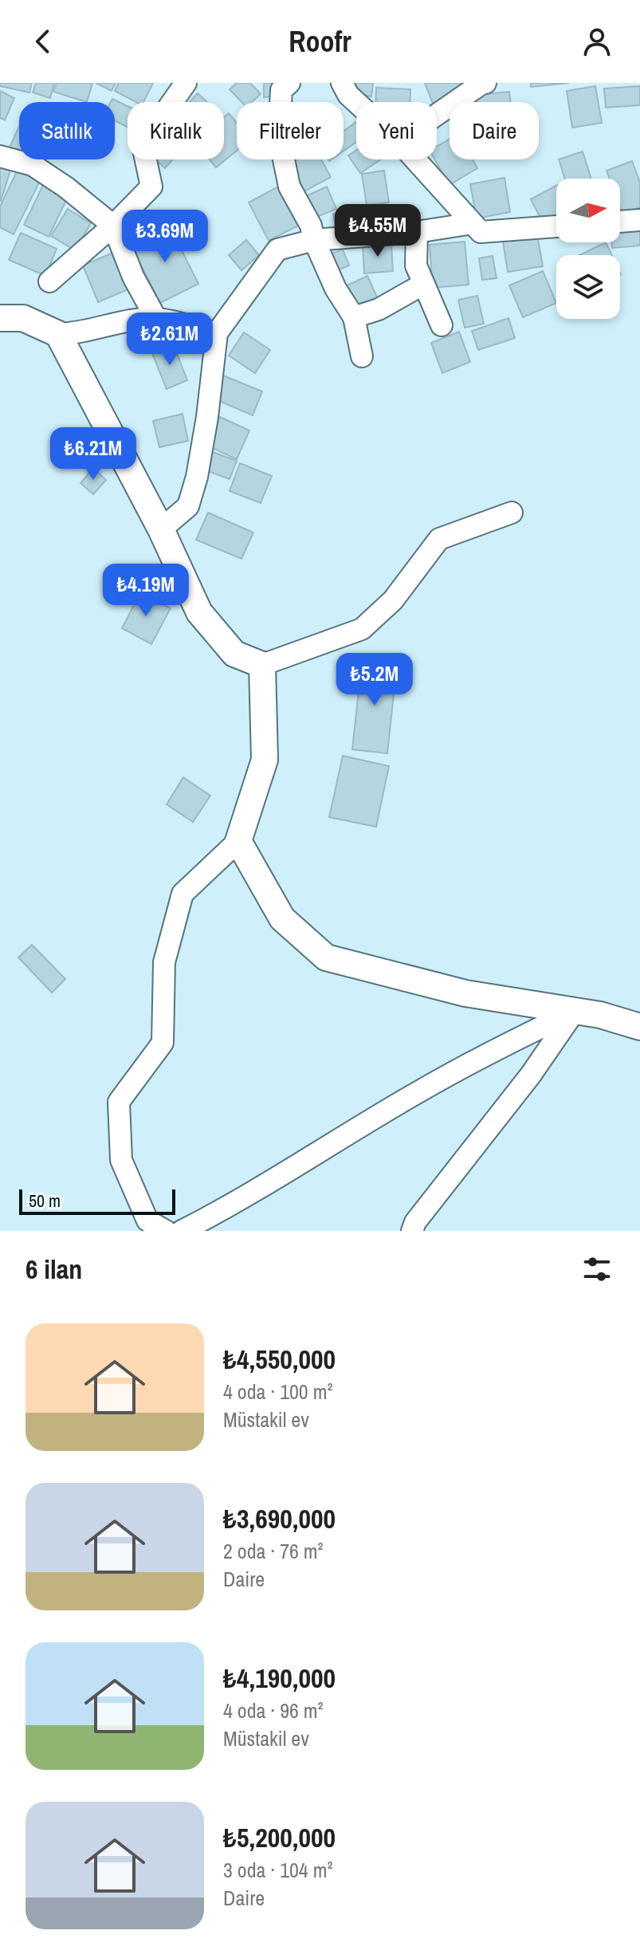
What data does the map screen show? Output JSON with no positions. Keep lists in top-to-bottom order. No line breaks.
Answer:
{"scale_bar":"50 m","north":"right","page":{"header":"Roofr","chip":["Satılık","Kiralık","Filtreler","Yeni","Daire"],"price":["₺4.55M","₺3.69M","₺2.61M","₺6.21M","₺4.19M","₺5.2M"],"scale":"50 m","heading":"6 ilan","list":[{"name":"₺4,550,000","note":"4 oda · 100 m² · Müstakil ev"},{"name":"₺3,690,000","note":"2 oda · 76 m² · Daire"},{"name":"₺4,190,000","note":"4 oda · 96 m² · Müstakil ev"},{"name":"₺5,200,000","note":"3 oda · 104 m² · Daire"}]}}
